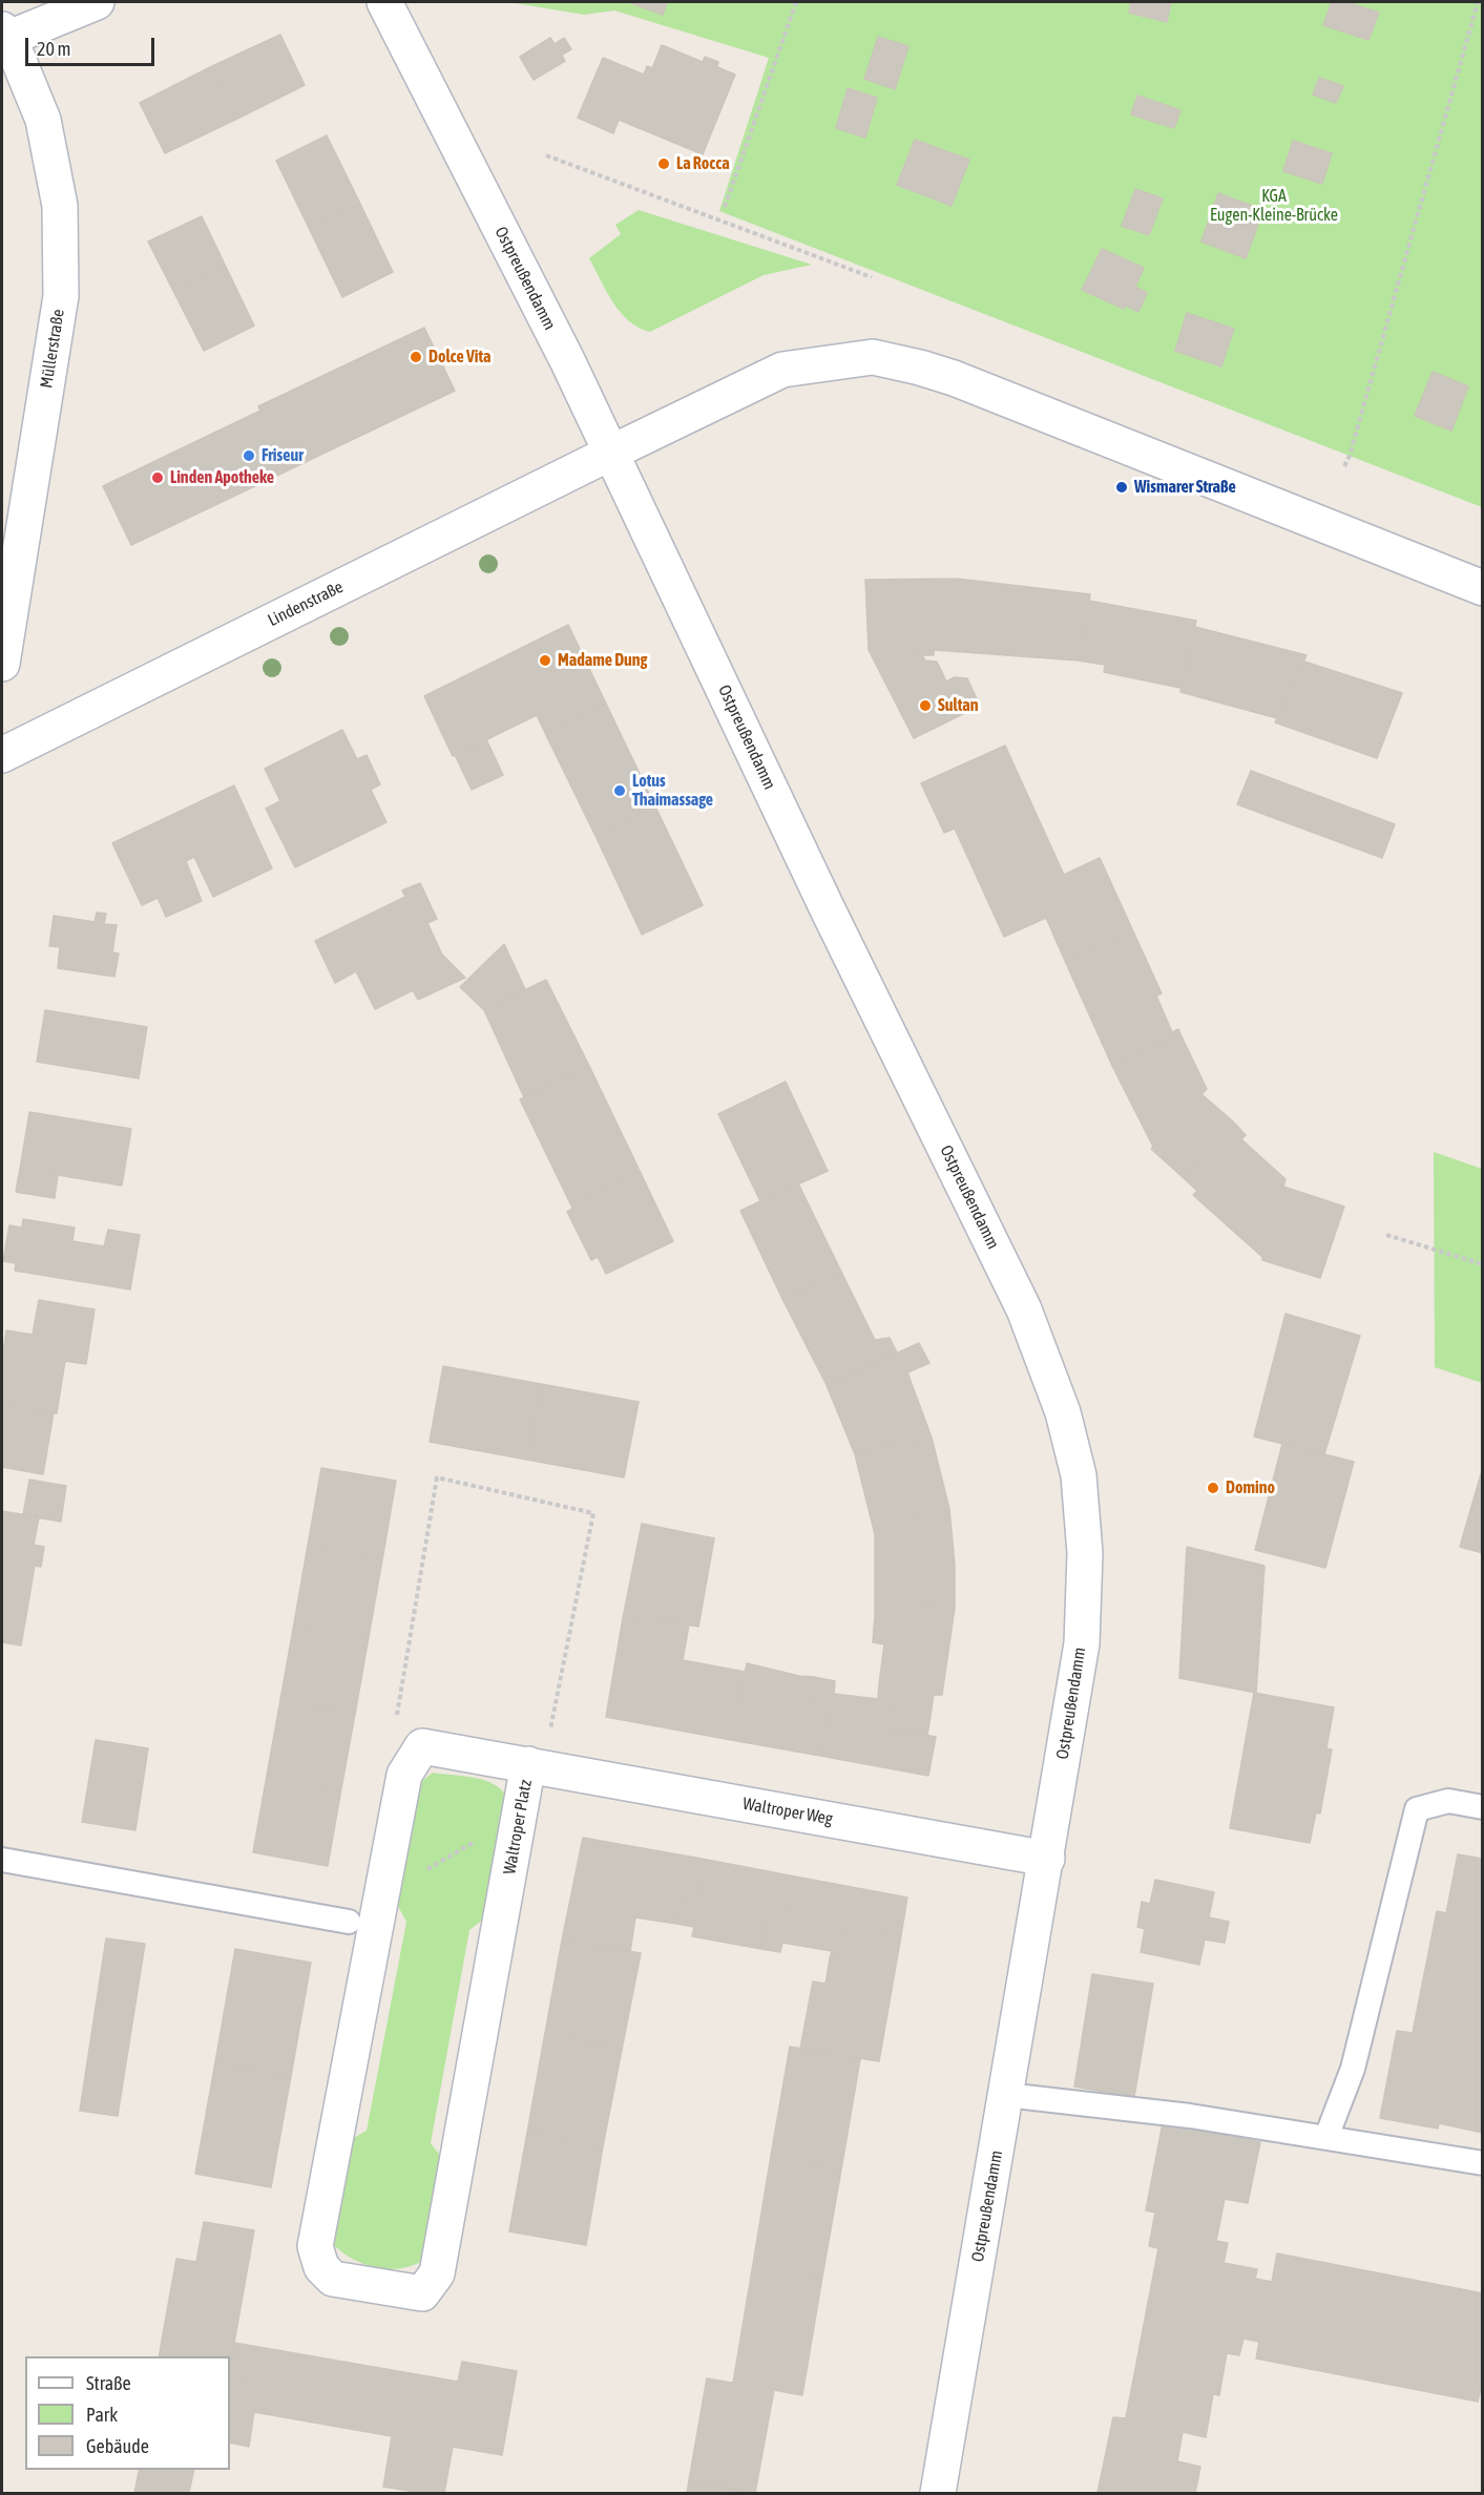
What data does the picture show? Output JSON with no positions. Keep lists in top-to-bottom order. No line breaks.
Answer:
{"streets":{"main road":["Ostpreußendamm","Müllerstraße","Lindenstraße","Waltroper Weg","Waltroper Platz"]},"crossings":[["Ostpreußendamm","Lindenstraße"],["Ostpreußendamm","Waltroper Weg"],["Waltroper Weg","Waltroper Platz"]],"parks":["KGA Eugen-Kleine-Brücke"],"places":["La Rocca","Dolce Vita","Friseur","Linden Apotheke","Wismarer Straße","Madame Dung","Sultan","Lotus Thaimassage","Domino"],"legend":["Straße","Park","Gebäude"],"scale_bar":"20 m"}
